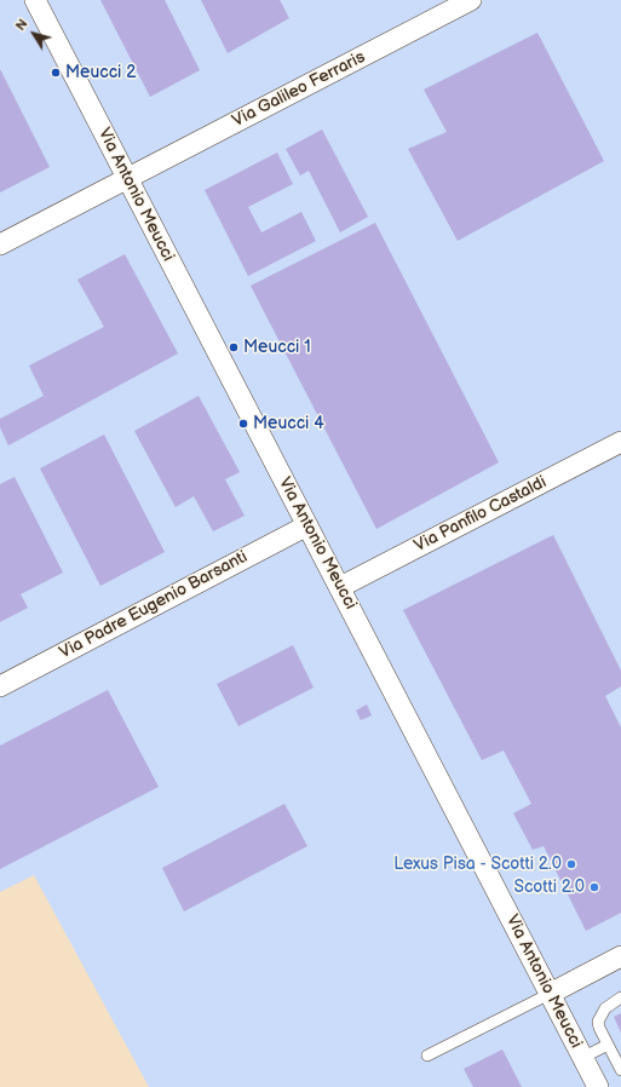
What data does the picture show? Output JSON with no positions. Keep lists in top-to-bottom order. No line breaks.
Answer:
{"streets":{"street":["Via Galileo Ferraris","Via Antonio Meucci","Via Panfilo Castaldi","Via Padre Eugenio Barsanti"]},"crossings":[["Via Galileo Ferraris","Via Antonio Meucci"],["Via Antonio Meucci","Via Panfilo Castaldi"],["Via Antonio Meucci","Via Padre Eugenio Barsanti"]],"places":["Meucci 2","Meucci 1","Meucci 4","Lexus Pisa - Scotti 2.0","Scotti 2.0"],"north":"top left"}
